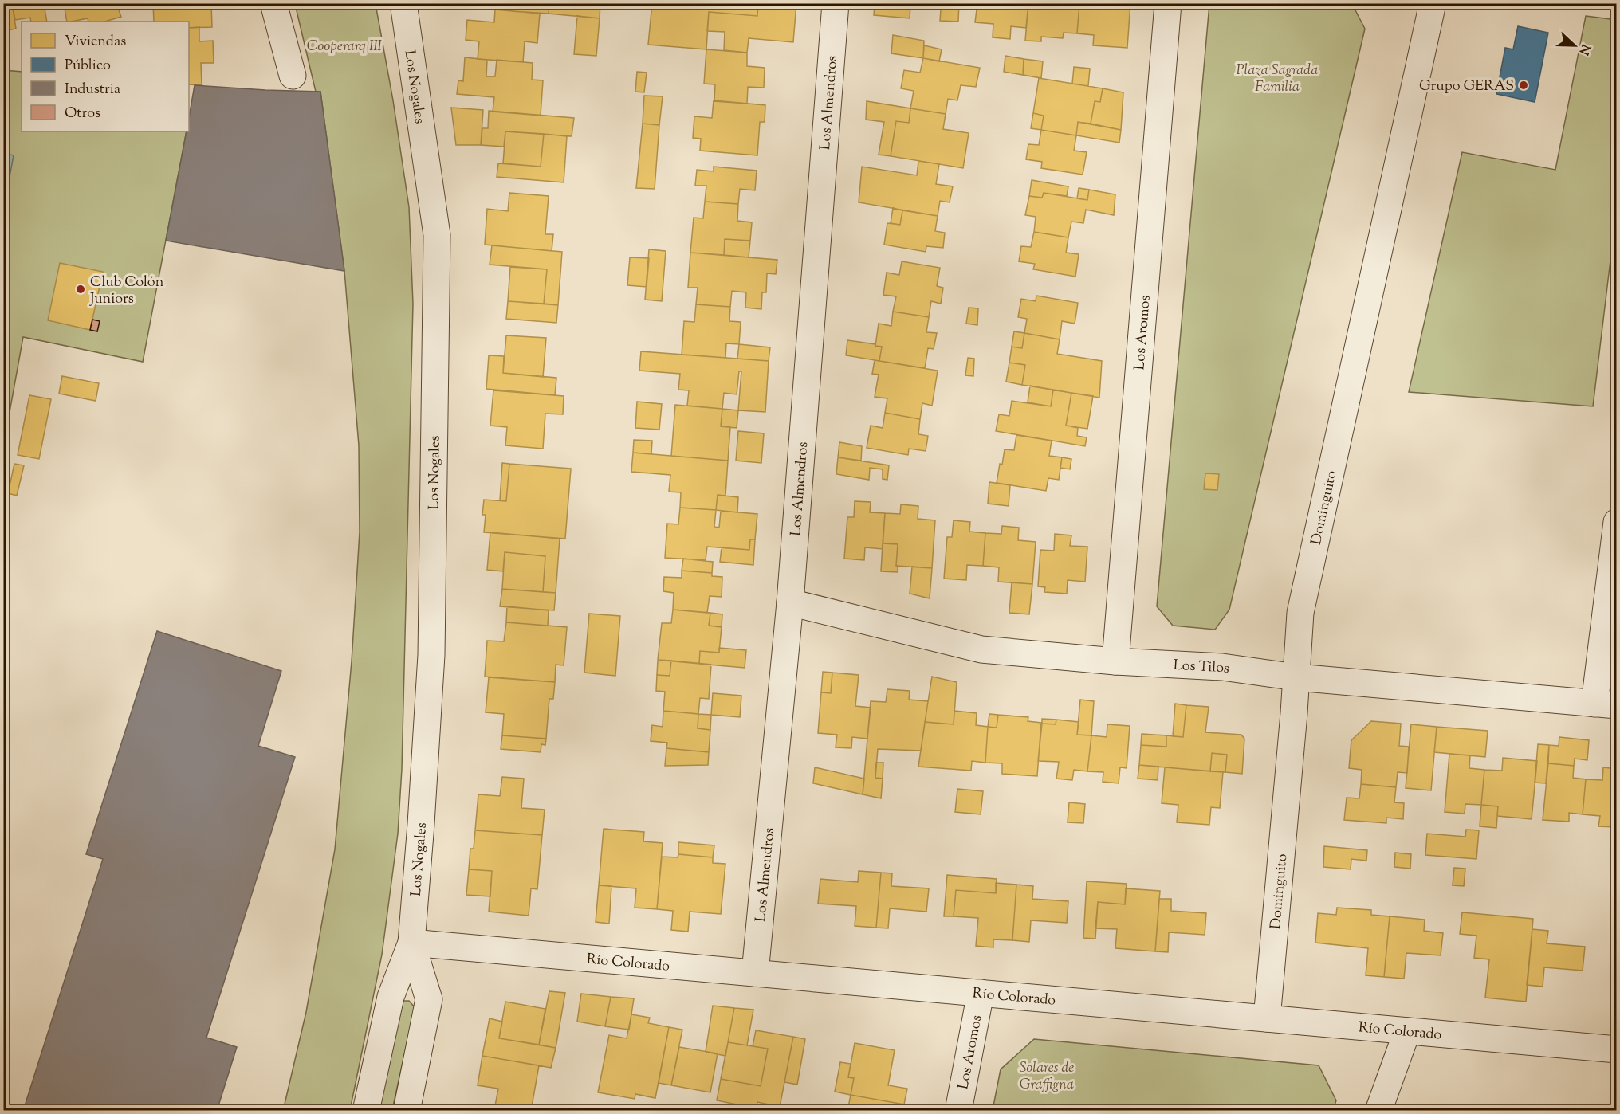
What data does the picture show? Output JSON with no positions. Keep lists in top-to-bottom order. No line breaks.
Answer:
{"streets":{"street":["Los Nogales","Los Almendros","Los Aromos","Dominguito","Los Tilos","Río Colorado"]},"crossings":[["Los Nogales","Río Colorado"],["Los Almendros","Los Tilos"],["Los Almendros","Río Colorado"],["Los Aromos","Los Tilos"],["Los Aromos","Río Colorado"],["Dominguito","Los Tilos"],["Dominguito","Río Colorado"]],"parks":["Cooperarq III","Plaza Sagrada Familia","Solares de Graffigna"],"places":["Grupo GERAS","Club Colón Juniors"],"legend":["Viviendas","Público","Industria","Otros"],"north":"right"}
